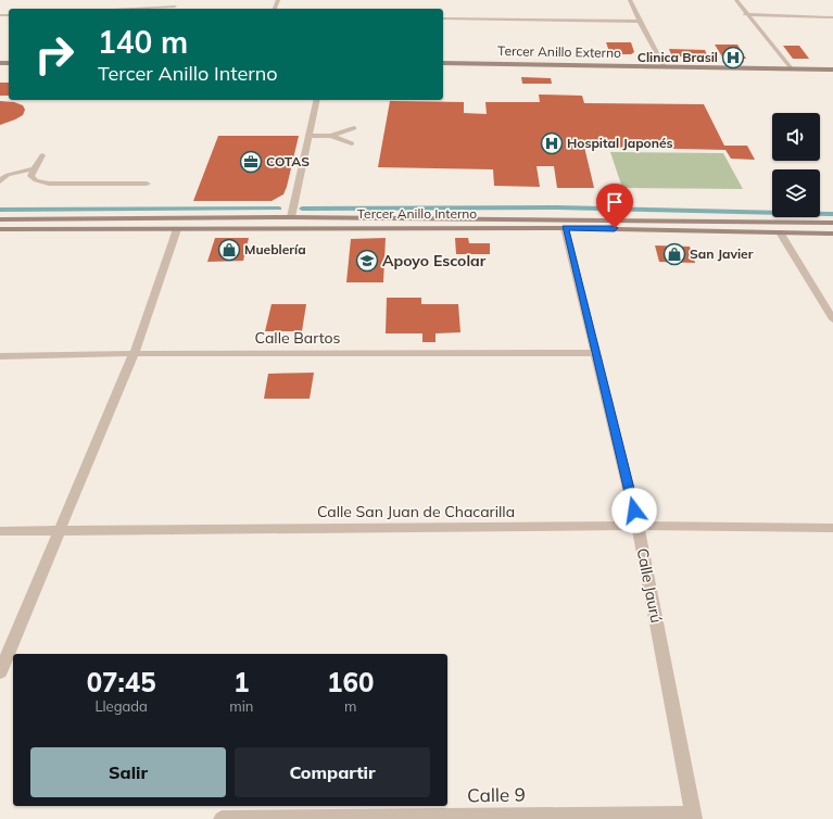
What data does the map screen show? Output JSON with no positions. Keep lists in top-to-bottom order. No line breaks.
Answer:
{"streets":{"main road":["Tercer Anillo Externo","Tercer Anillo Interno"],"street":["Calle Bartos","Calle San Juan de Chacarilla","Calle Jaurú","Calle 9"]},"crossings":[["Tercer Anillo Interno","Calle Jaurú"],["Calle Bartos","Calle Jaurú"],["Calle San Juan de Chacarilla","Calle Jaurú"],["Calle Jaurú","Calle 9"]],"places":{"hospital":["Clinica Brasil","Hospital Japonés"],"office":["COTAS"],"shop":["Mueblería","San Javier"],"school or university":["Apoyo Escolar"]},"page":{"turn":["140 m","Tercer Anillo Interno"],"eta":["07:45","Llegada","1","min","160","m"],"buttons":["Salir","Compartir"]}}
